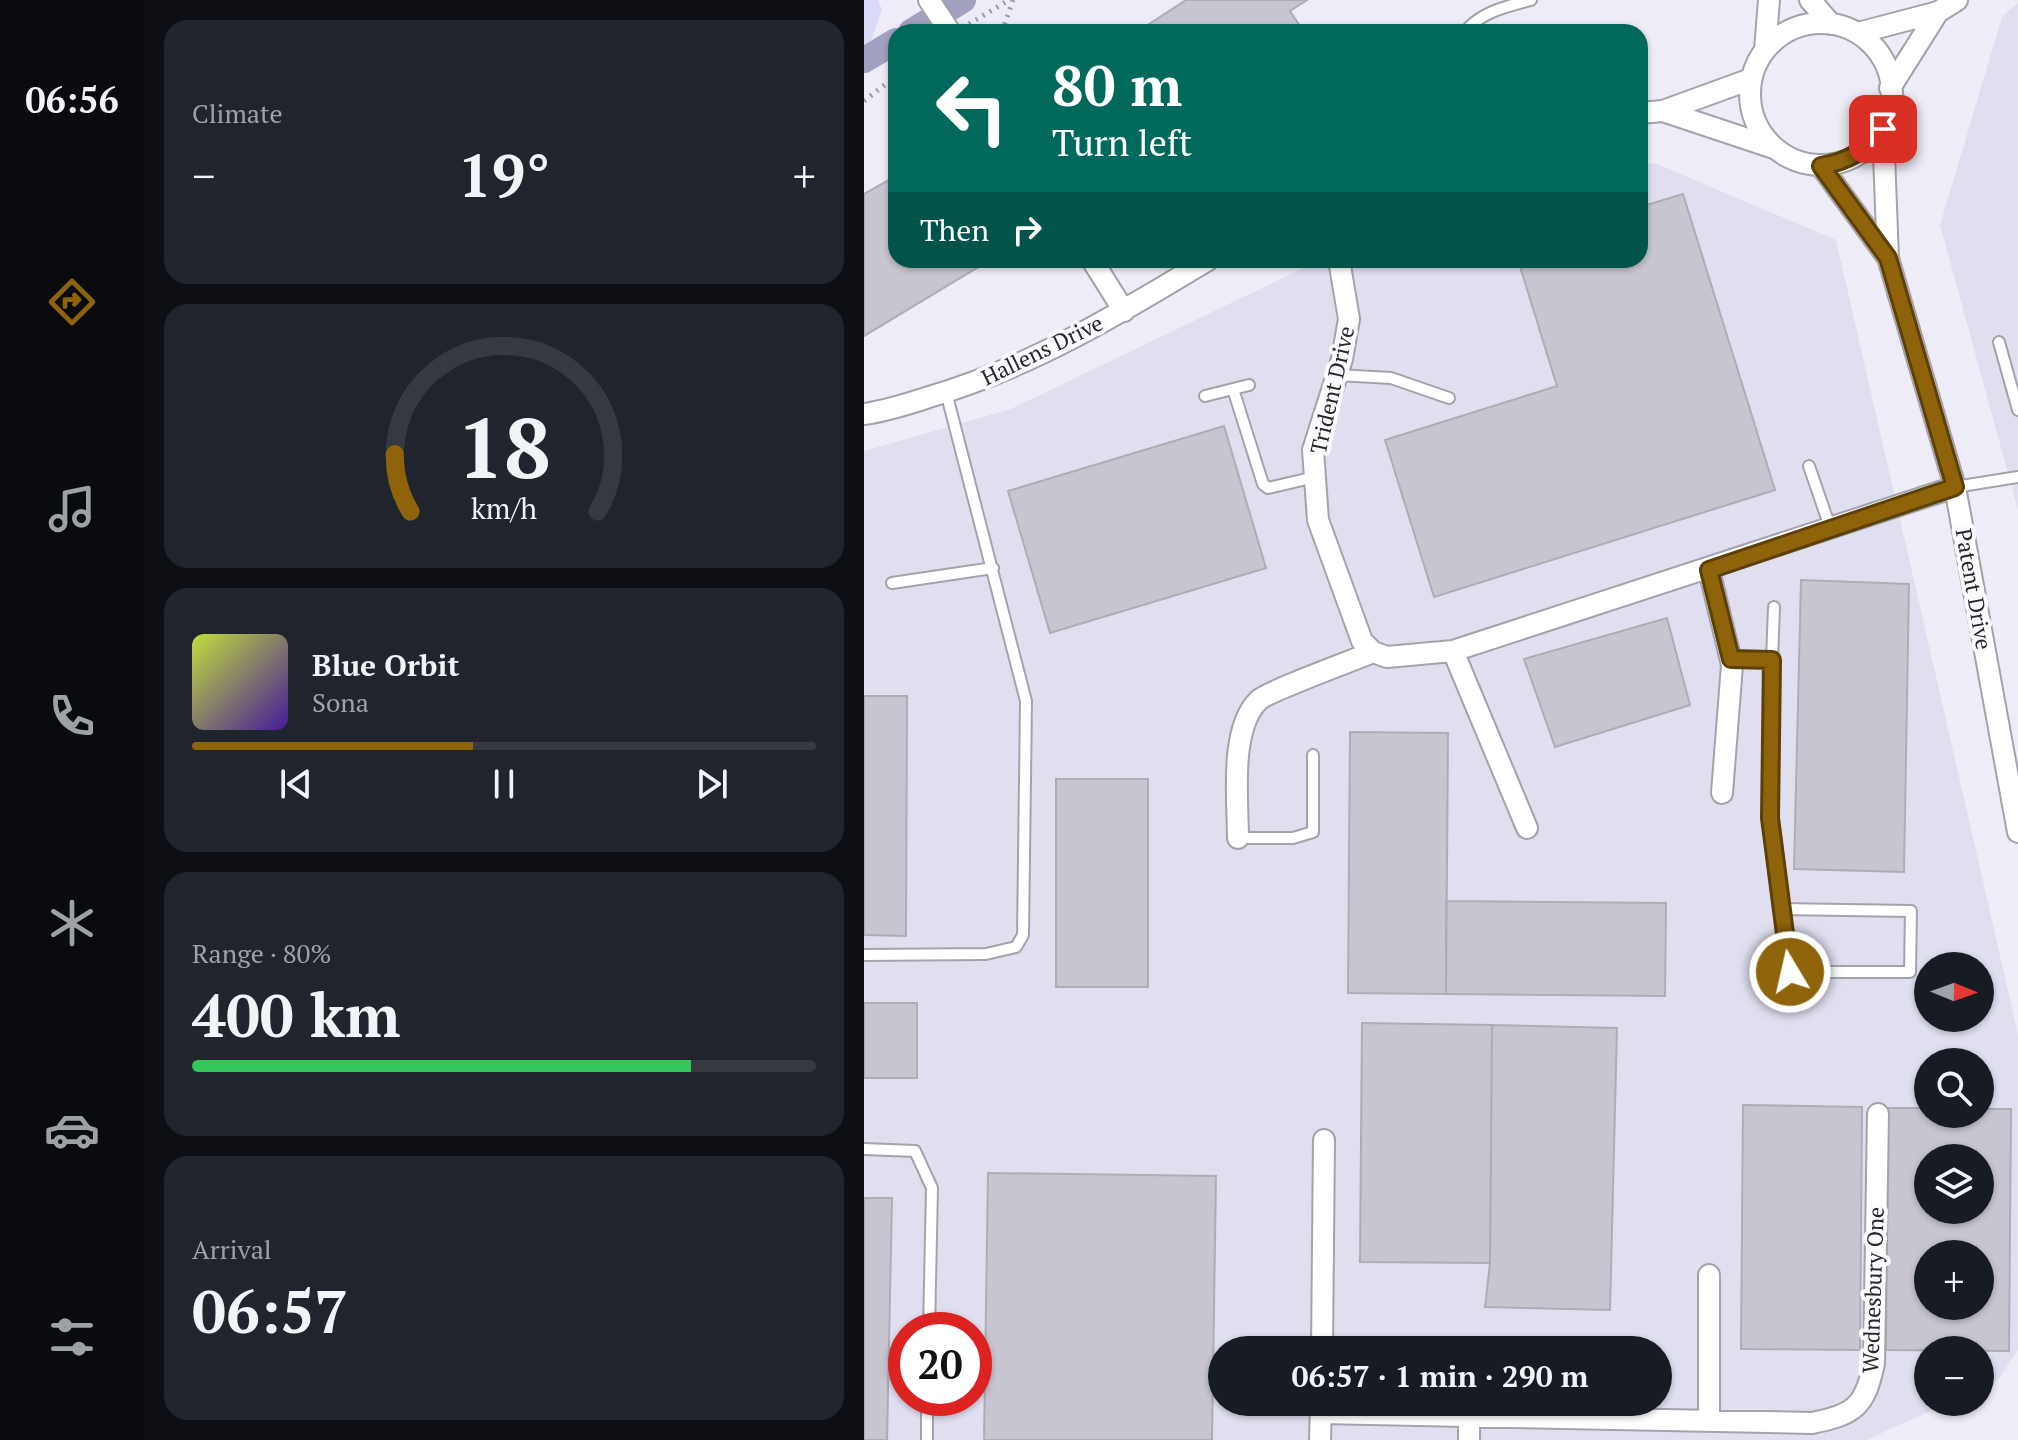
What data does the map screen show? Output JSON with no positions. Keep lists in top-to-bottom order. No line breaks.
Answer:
{"streets":{"street":["Hallens Drive","Trident Drive","Patent Drive","Wednesbury One"]},"north":"right","page":{"tabs":"06:56","tile":["Climate",["Range · 80%","400 km"],["Arrival","06:57"]],"turn":["80 m","Turn left"],"heat":["−","19°","+"],"then":"Then","song":["Blue Orbit","Sona"],"map_buttons":["+","−"],"limit":"20","trip":"06:57 · 1 min · 290 m","gauge":["18","km/h"]}}
